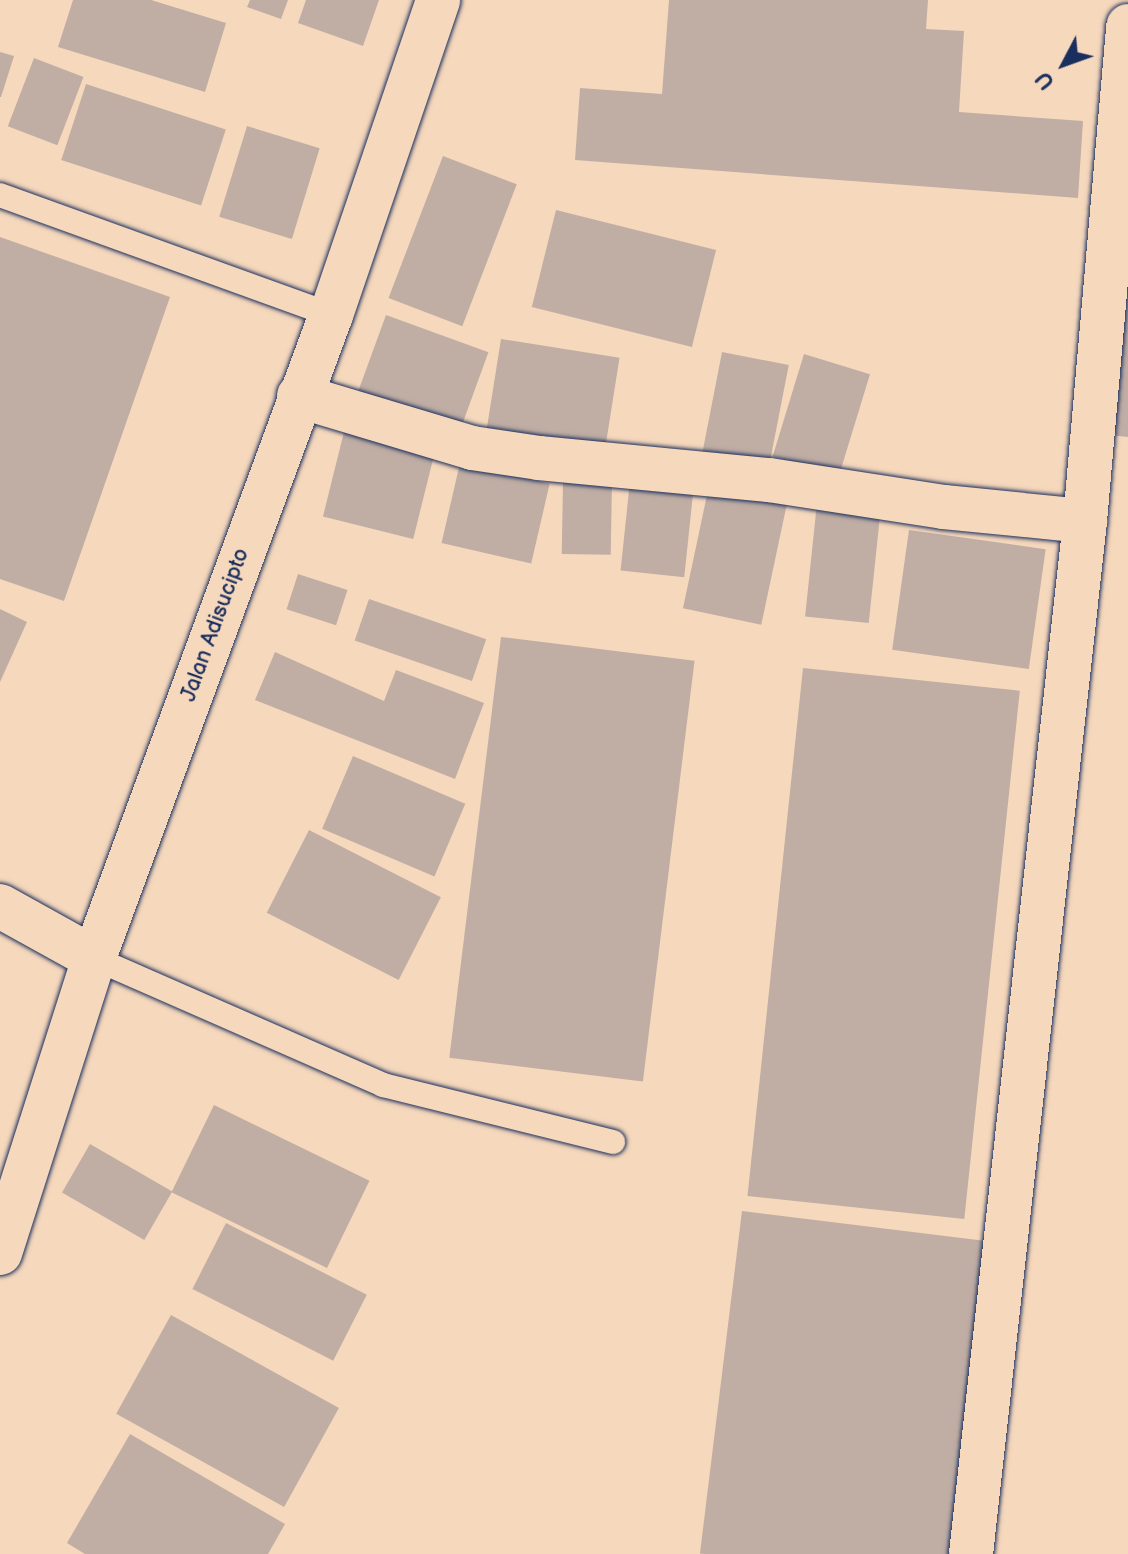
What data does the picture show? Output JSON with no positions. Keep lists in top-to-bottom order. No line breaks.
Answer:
{"streets":{"street":["Jalan Adisucipto"]},"north":"bottom left"}
